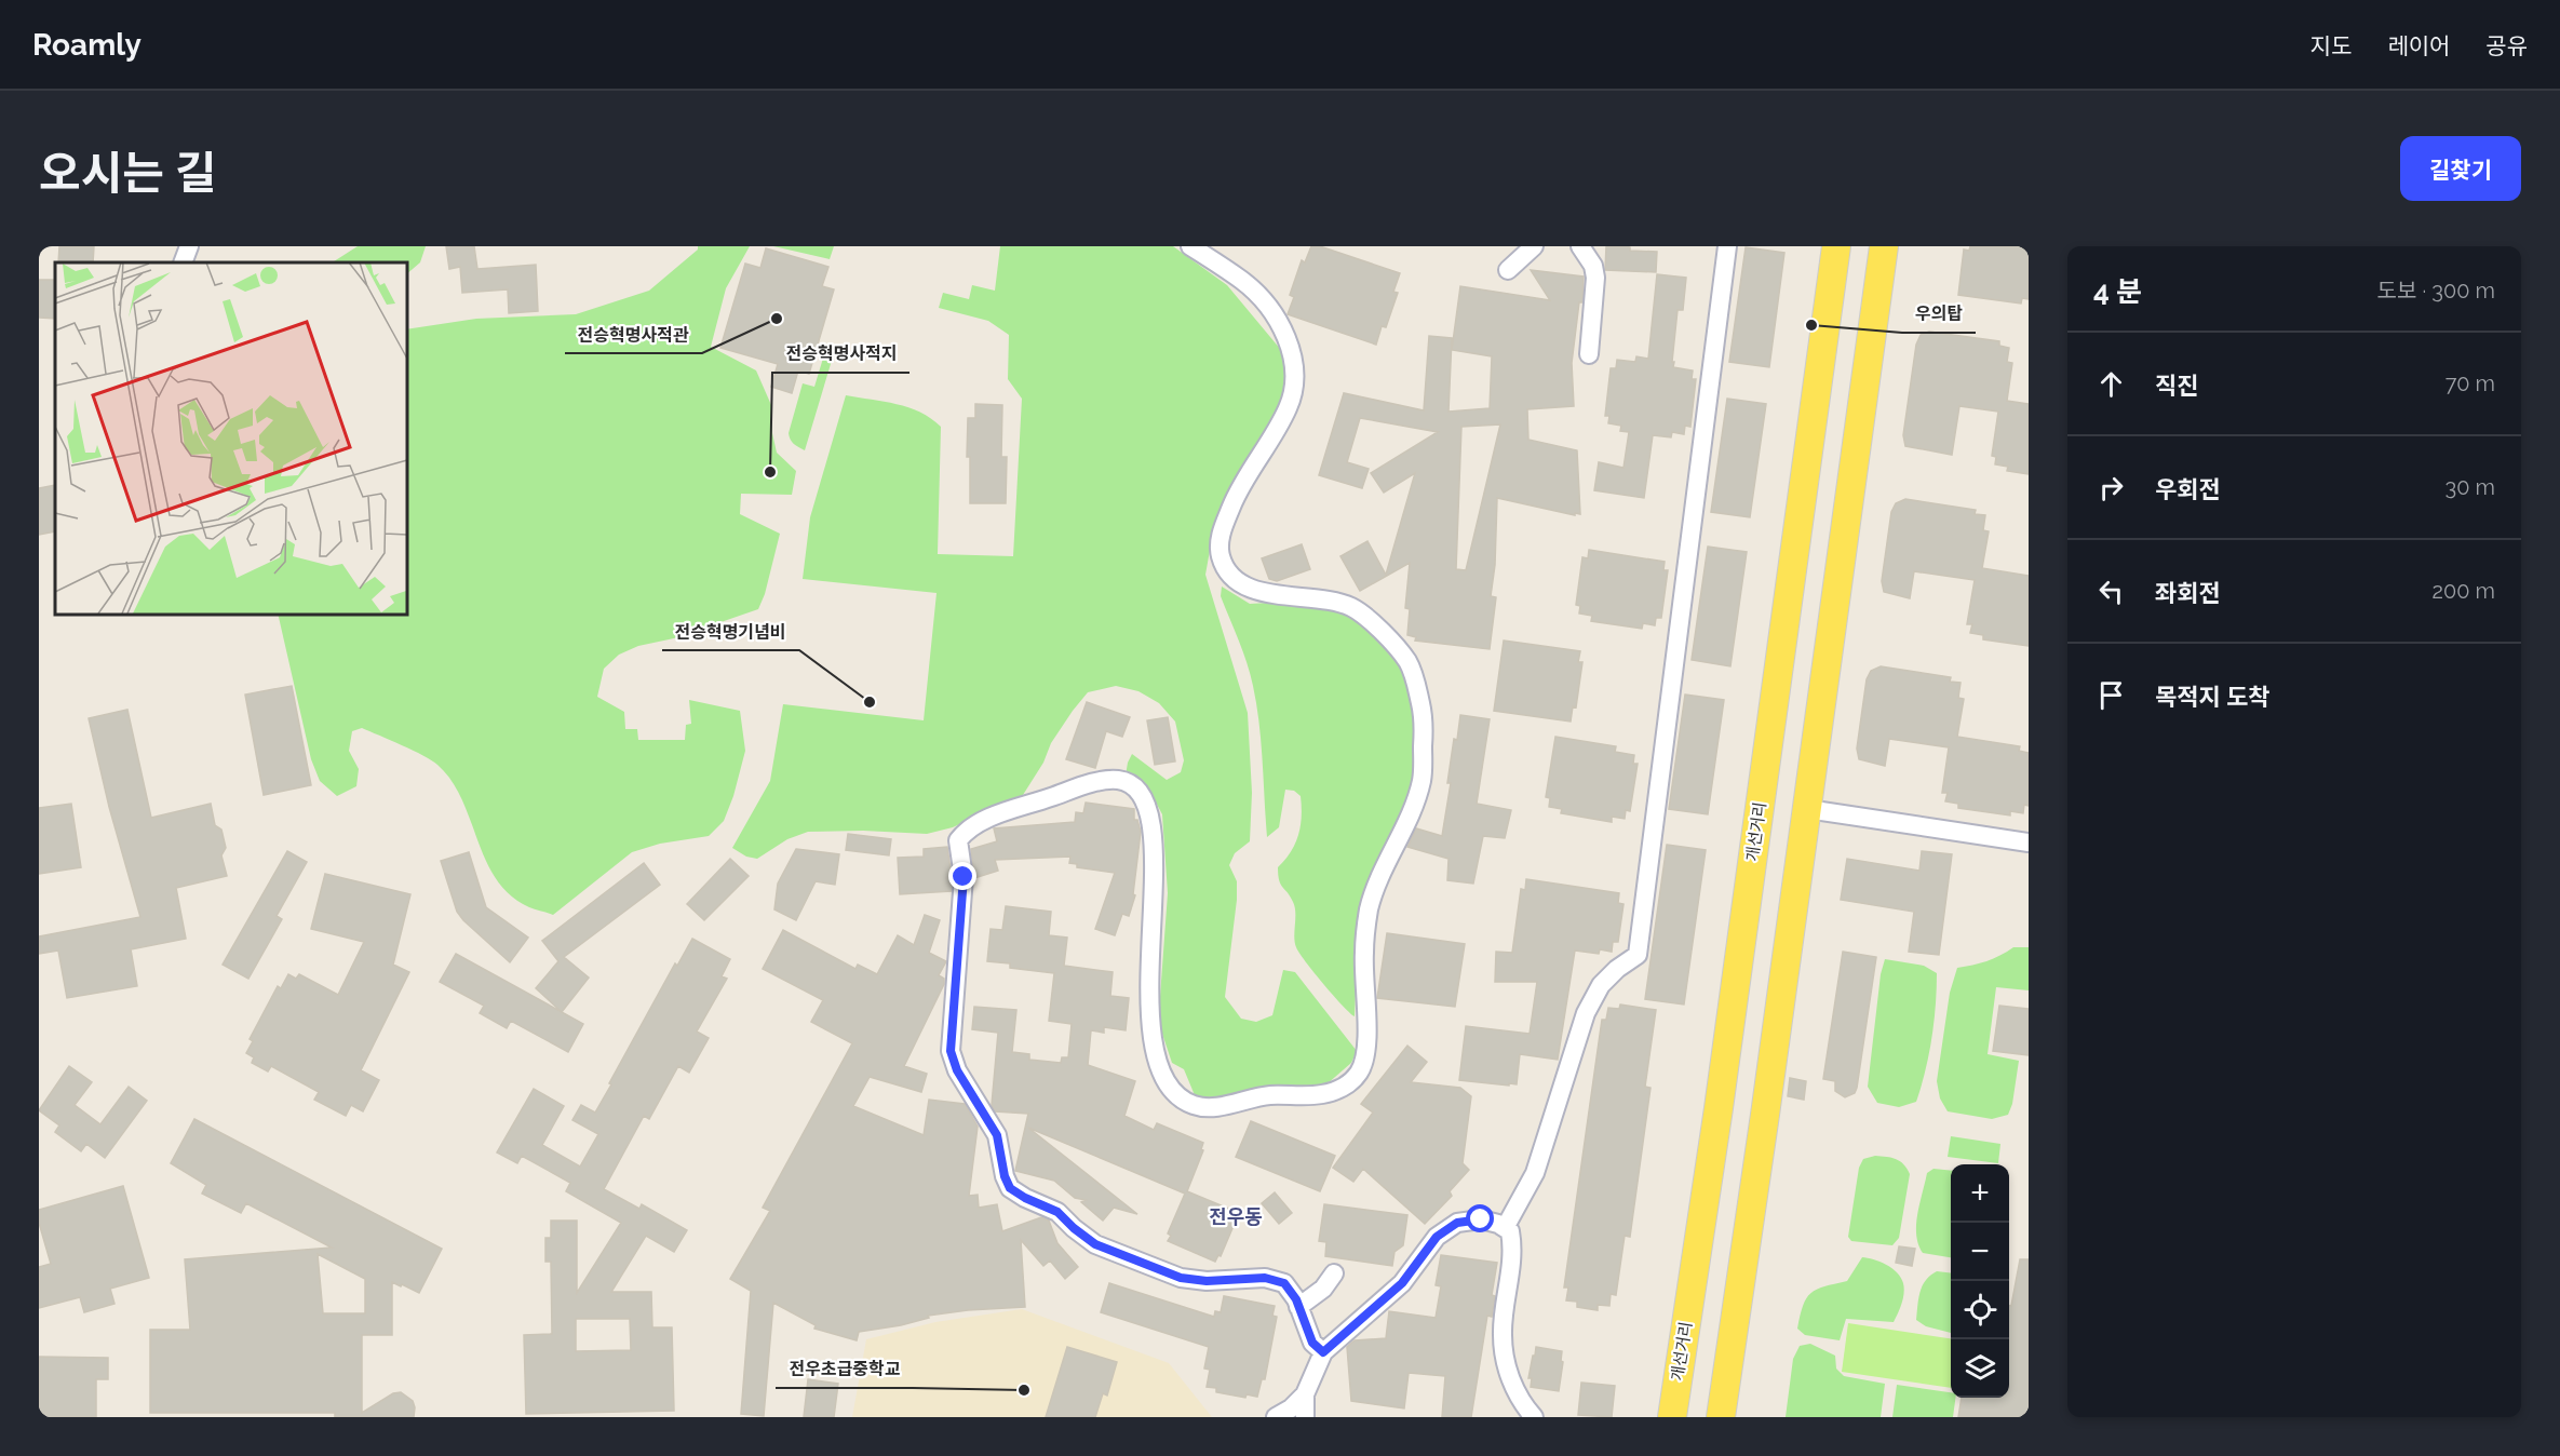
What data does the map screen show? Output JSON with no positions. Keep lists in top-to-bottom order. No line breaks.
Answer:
{"streets":{"main road":["개선거리"]},"districts":["전우동"],"places":["전승혁명사적관","우의탑","전승혁명사적지","전승혁명기념비","전우초급중학교"],"page":{"header":"Roamly","nav":["지도","레이어","공유"],"title":"오시는 길","buttons":"길찾기","heading":["4 분","도보 · 300 m"],"list":[["직진","70 m"],["우회전","30 m"],["좌회전","200 m"],"목적지 도착"],"map_buttons":["+","−"]}}
